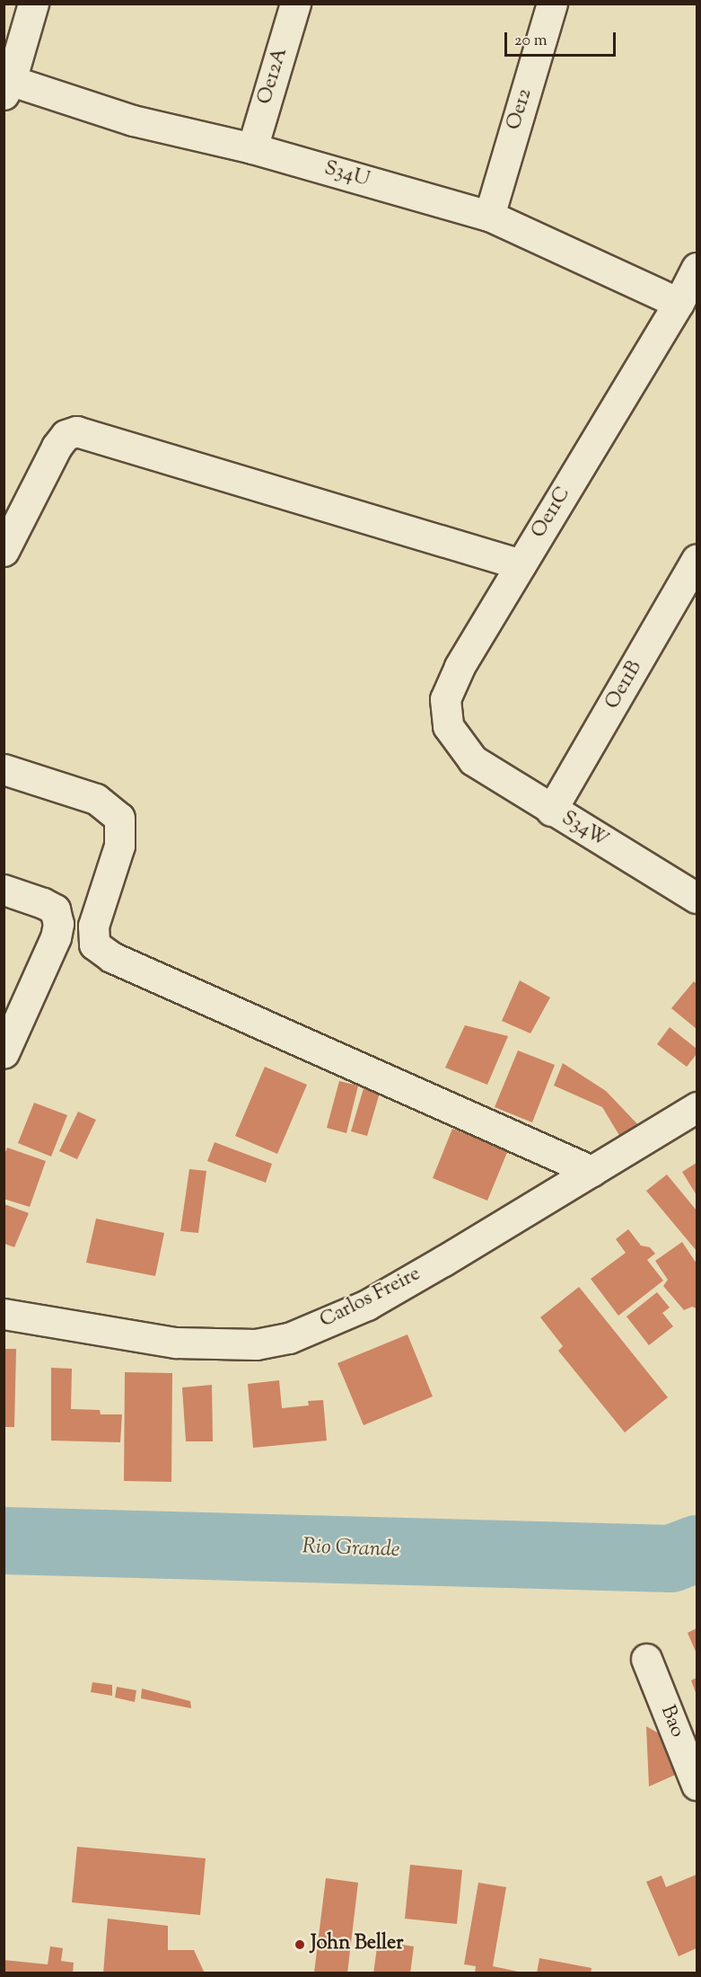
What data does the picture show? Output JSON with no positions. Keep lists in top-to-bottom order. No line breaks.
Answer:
{"streets":{"street":["Oe12A","Oe12","S34U","Oe11C","Oe11B","S34W","Carlos Freire","Bao"]},"crossings":[["Oe12A","S34U"],["Oe12","S34U"],["S34U","Oe11C"],["Oe11C","S34W"],["Oe11B","S34W"]],"water":["Rio Grande"],"places":["John Beller"],"scale_bar":"20 m"}
